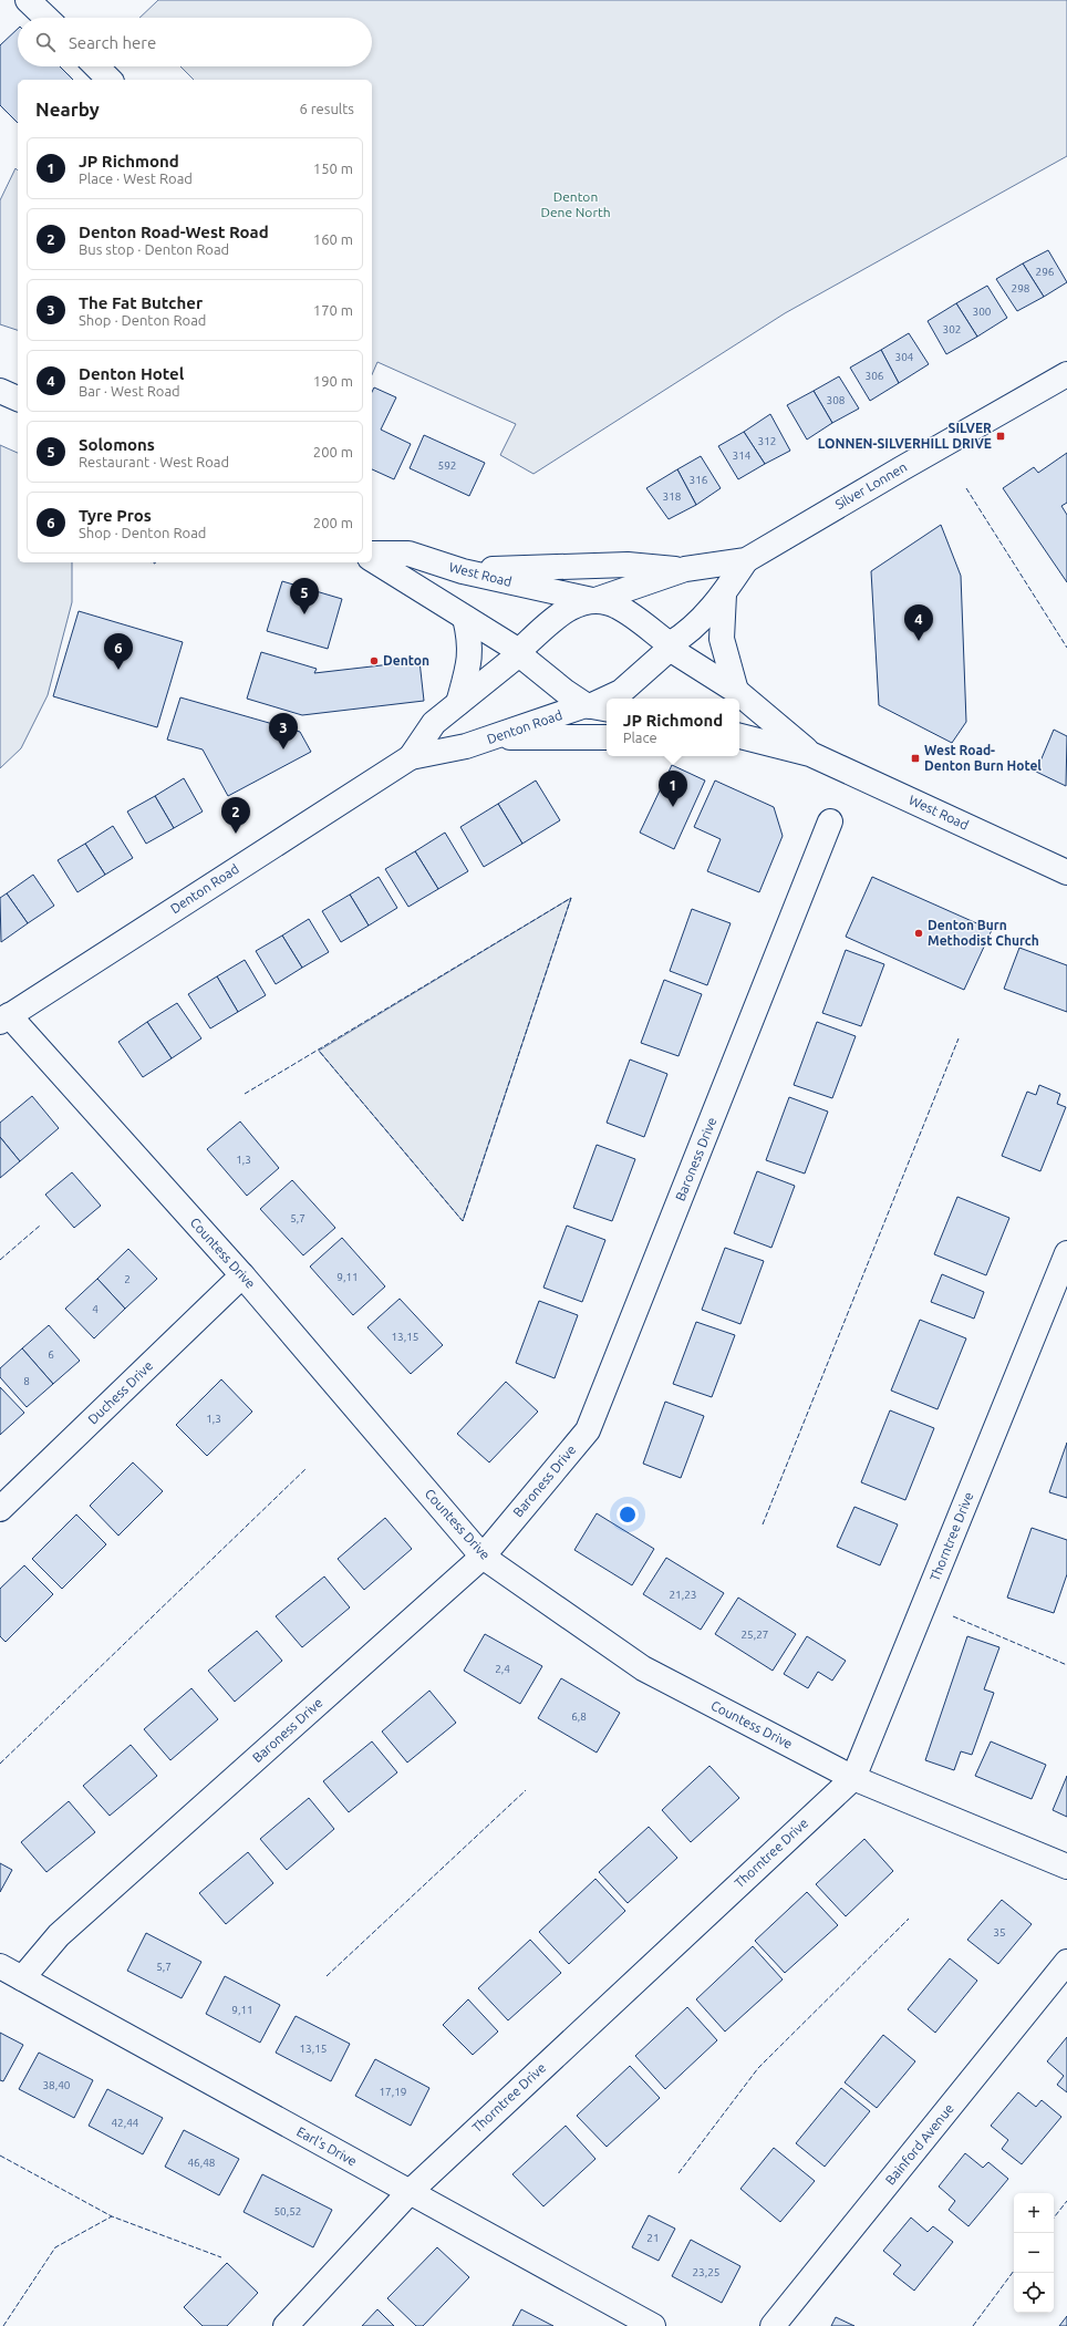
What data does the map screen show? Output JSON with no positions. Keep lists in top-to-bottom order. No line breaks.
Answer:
{"streets":{"street":["Silver Lonnen","West Road","Denton Road","Baroness Drive","Countess Drive","Duchess Drive","Thorntree Drive","Bainford Avenue","Earl's Drive"]},"crossings":[["Silver Lonnen","West Road"],["Silver Lonnen","Denton Road"],["West Road","Denton Road"],["Denton Road","Countess Drive"],["Baroness Drive","Countess Drive"],["Baroness Drive","Earl's Drive"],["Countess Drive","Duchess Drive"],["Countess Drive","Thorntree Drive"],["Thorntree Drive","Earl's Drive"]],"parks":["Denton Dene North"],"places":{"transit":["SILVER LONNEN-SILVERHILL DRIVE","West Road- Denton Burn Hotel"],"other":["Denton","Denton Burn Methodist Church"]},"house_numbers":["296","298","300","302","304","306","308","312","314","592","316","318","1,3","5,7","9,11","2","4","13,15","6","8","1,3","21,23","25,27","2,4","6,8","35","5,7","9,11","13,15","38,40","17,19","42,44","46,48","50,52","21","23,25"],"page":{"search":"Search here","heading":["Nearby","6 results"],"list":[{"mark":"1","name":"JP Richmond","note":"Place · West Road","value":"150 m"},{"mark":"2","name":"Denton Road-West Road","note":"Bus stop · Denton Road","value":"160 m"},{"mark":"3","name":"The Fat Butcher","note":"Shop · Denton Road","value":"170 m"},{"mark":"4","name":"Denton Hotel","note":"Bar · West Road","value":"190 m"},{"mark":"5","name":"Solomons","note":"Restaurant · West Road","value":"200 m"},{"mark":"6","name":"Tyre Pros","note":"Shop · Denton Road","value":"200 m"}],"pins":["5","4","6","3","1","2"],"popup":["JP Richmond","Place"],"map_buttons":["+","−"]}}
